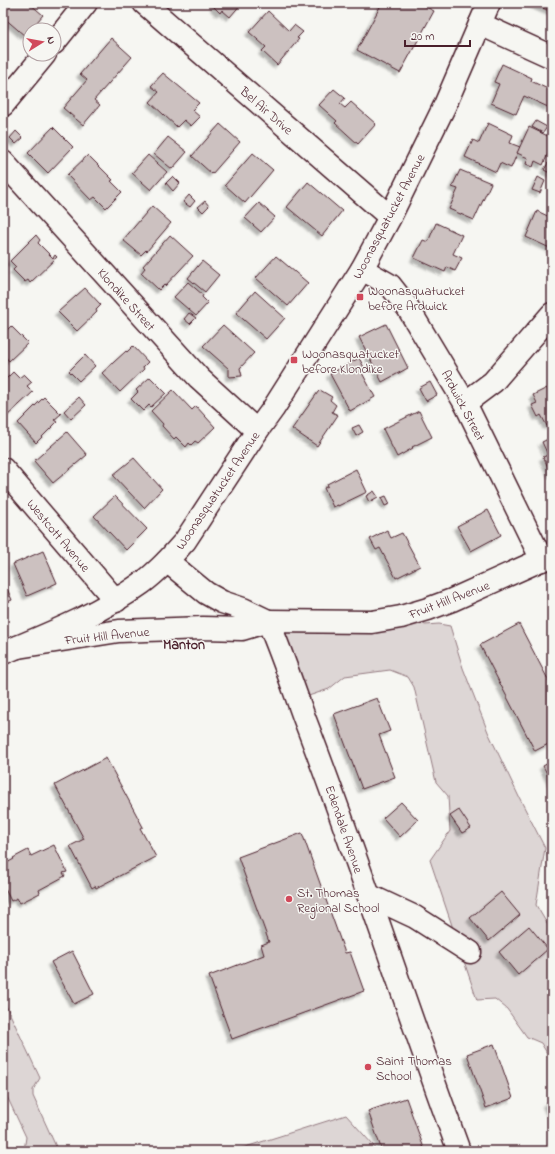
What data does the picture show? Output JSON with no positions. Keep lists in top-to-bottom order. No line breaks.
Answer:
{"streets":{"street":["Bel Air Drive","Woonasquatucket Avenue","Klondike Street","Ardwick Street","Westcott Avenue","Fruit Hill Avenue","Edendale Avenue"]},"crossings":[["Bel Air Drive","Woonasquatucket Avenue"],["Woonasquatucket Avenue","Klondike Street"],["Woonasquatucket Avenue","Ardwick Street"],["Woonasquatucket Avenue","Westcott Avenue"],["Woonasquatucket Avenue","Fruit Hill Avenue"],["Ardwick Street","Fruit Hill Avenue"],["Westcott Avenue","Fruit Hill Avenue"],["Fruit Hill Avenue","Edendale Avenue"]],"districts":["Manton"],"places":{"transit":["Woonasquatucket before Ardwick","Woonasquatucket before Klondike"],"other":["St. Thomas Regional School","Saint Thomas School"]},"scale_bar":"20 m","north":"right"}
